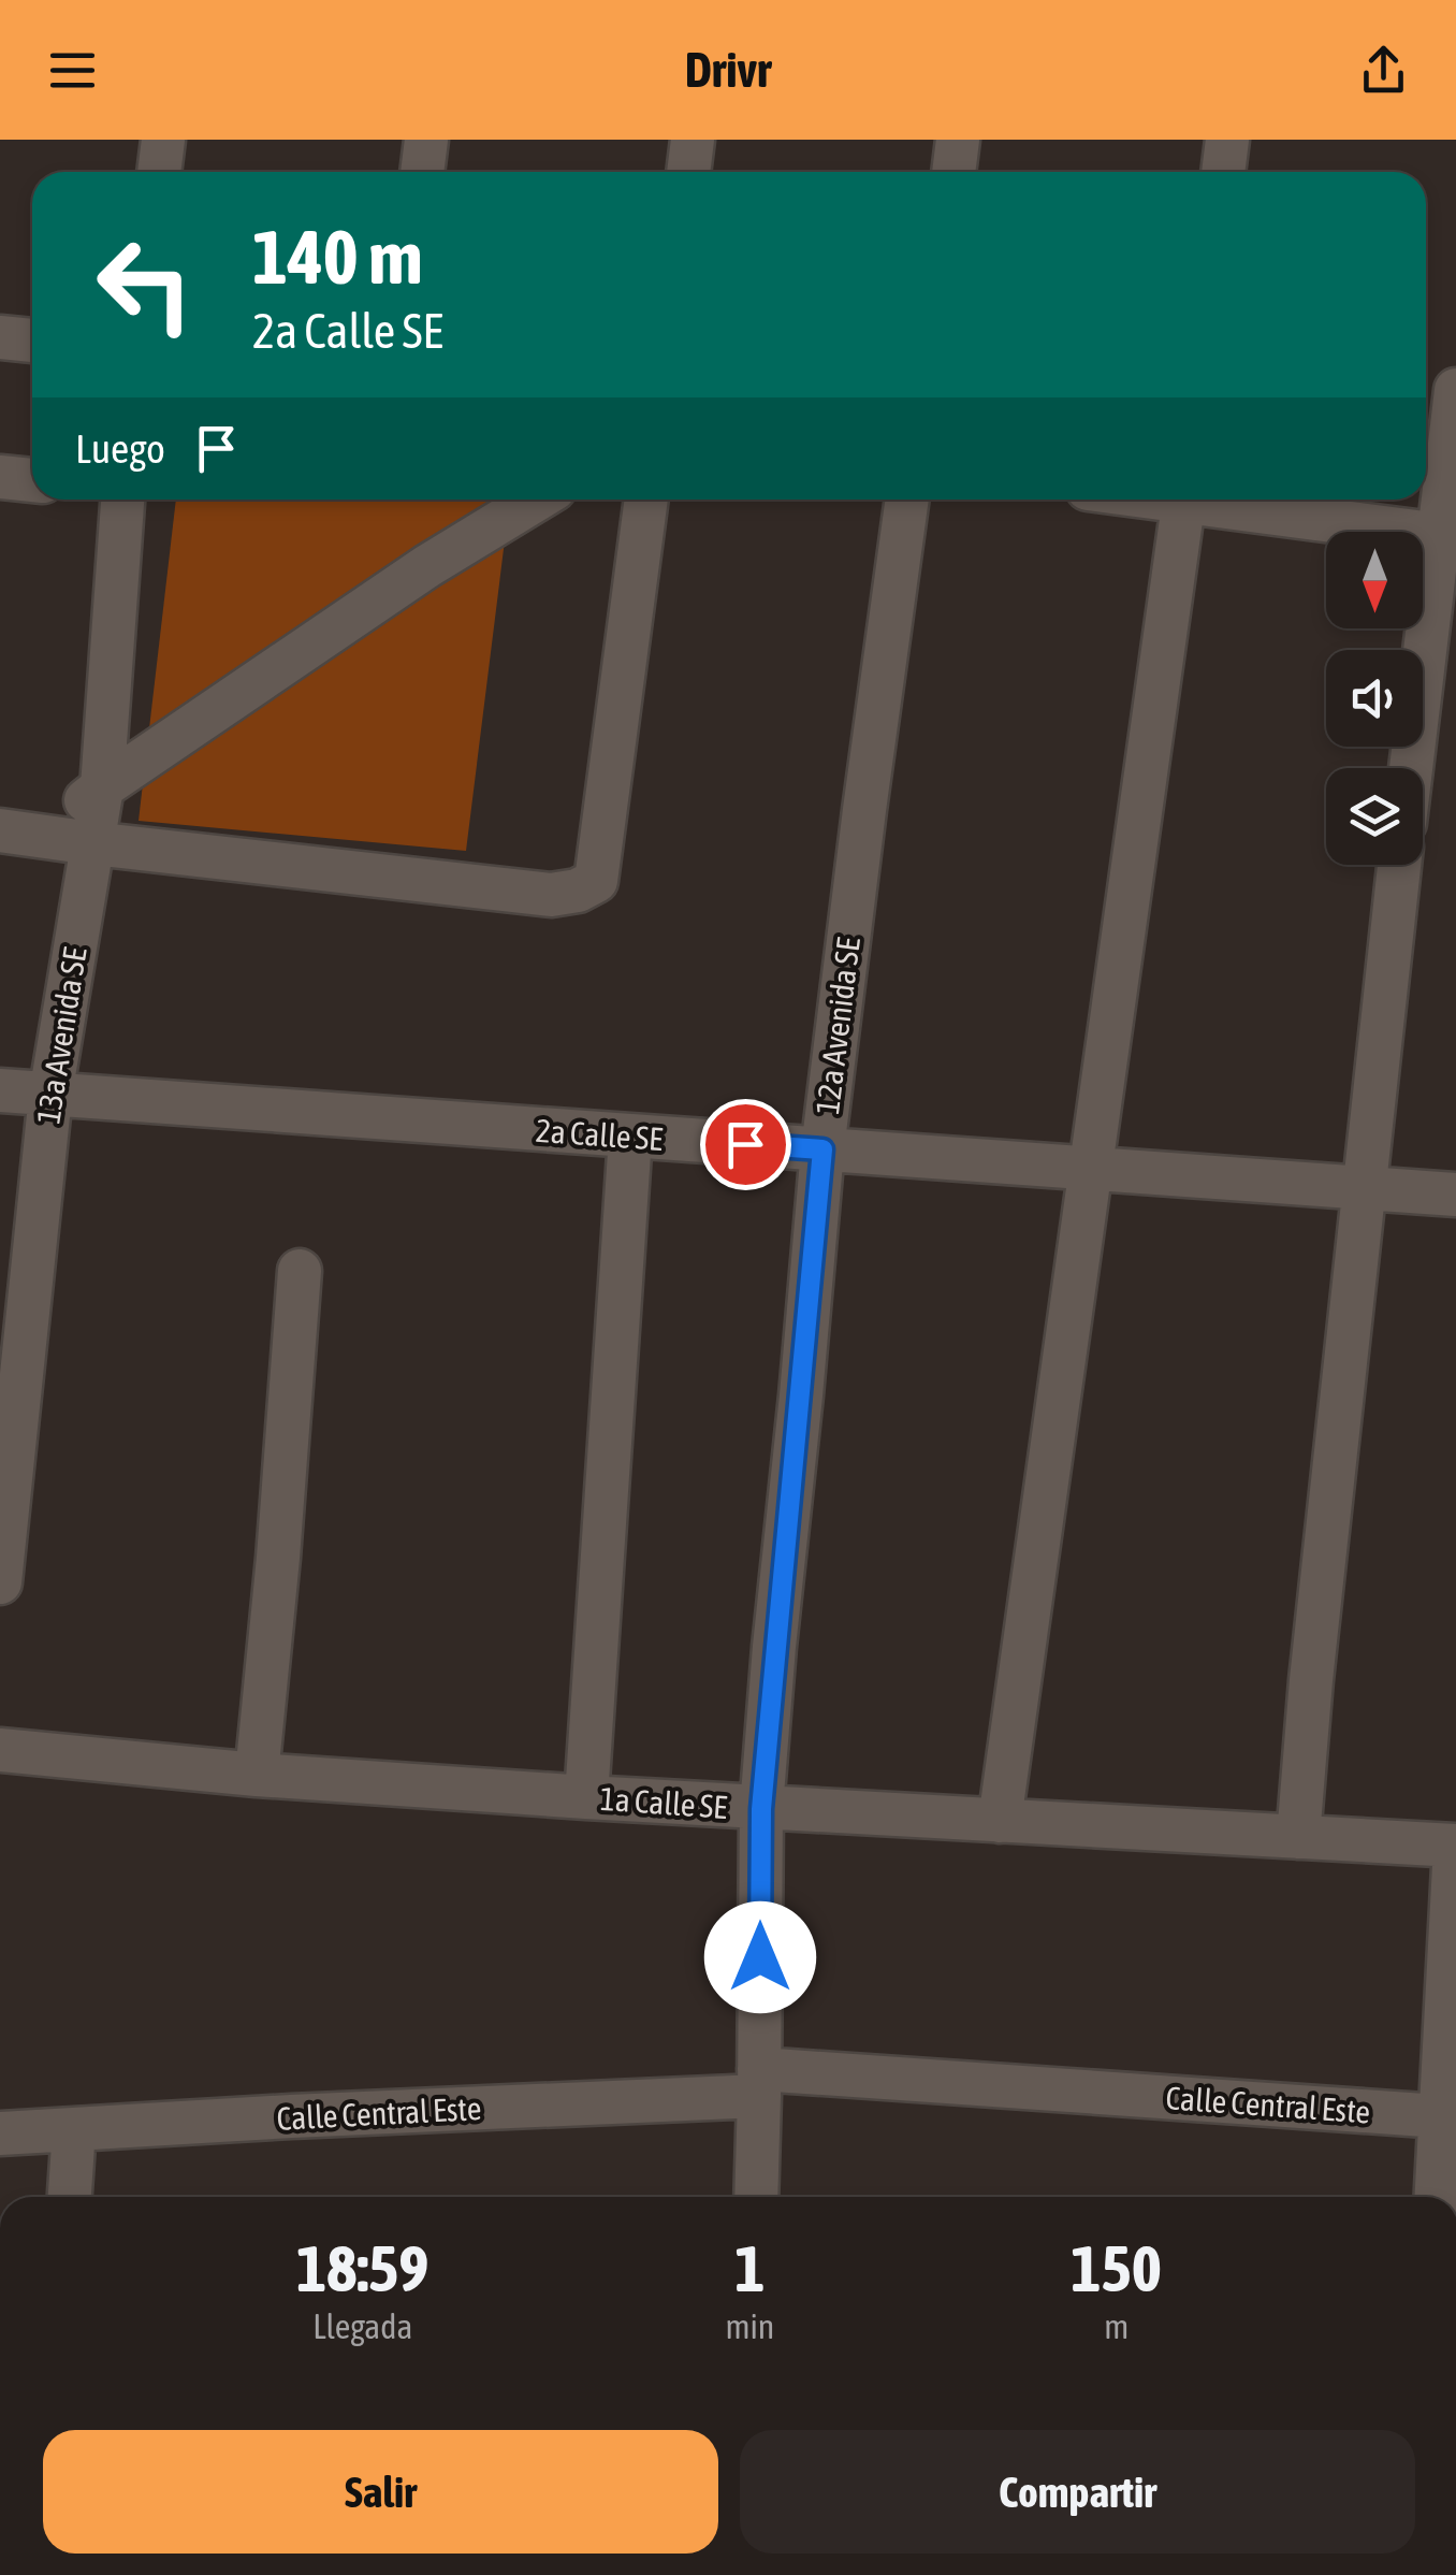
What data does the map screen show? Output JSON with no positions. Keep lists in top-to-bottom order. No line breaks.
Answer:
{"streets":{"street":["12a Avenida SE","13a Avenida SE","2a Calle SE","1a Calle SE","Calle Central Este"]},"crossings":[["12a Avenida SE","2a Calle SE"],["12a Avenida SE","1a Calle SE"],["12a Avenida SE","Calle Central Este"],["13a Avenida SE","2a Calle SE"]],"north":"bottom","page":{"header":"Drivr","turn":["140 m","2a Calle SE"],"then":"Luego","eta":["18:59","Llegada","1","min","150","m"],"buttons":["Salir","Compartir"]}}
